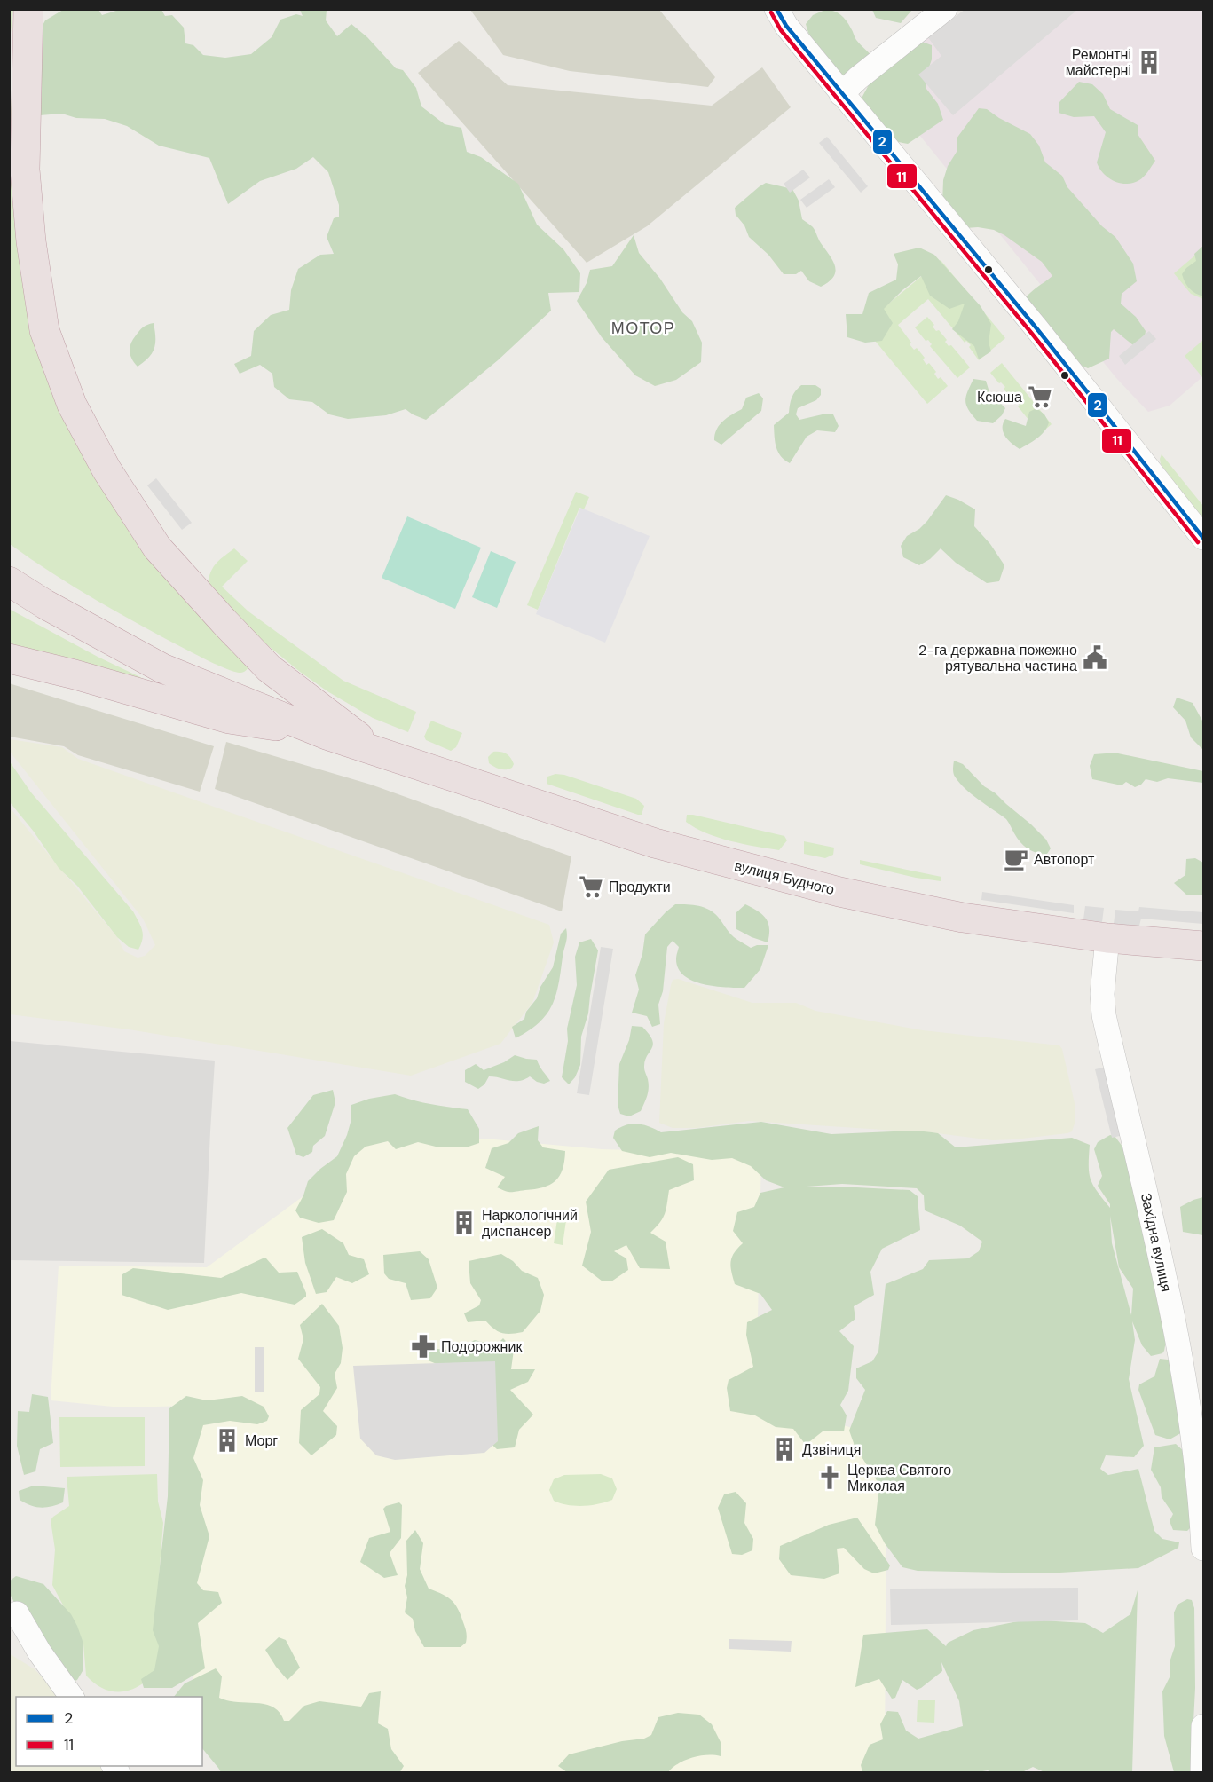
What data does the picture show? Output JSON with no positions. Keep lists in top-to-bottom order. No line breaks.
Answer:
{"streets":{"highway":["вулиця Будного"],"street":["Західна вулиця"]},"crossings":[["вулиця Будного","Західна вулиця"]],"districts":["МОТОР"],"places":{"building":["Ремонтні майстерні","Наркологічний диспансер","Морг","Дзвіниця"],"supermarket":["Ксюша","Продукти"],"public building":["2-га державна пожежно рятувальна частина"],"cafe":["Автопорт"],"pharmacy":["Подорожник"],"church":["Церква Святого Миколая"]},"lines":["transit line 2","transit line 11"],"legend":["2","11"]}
